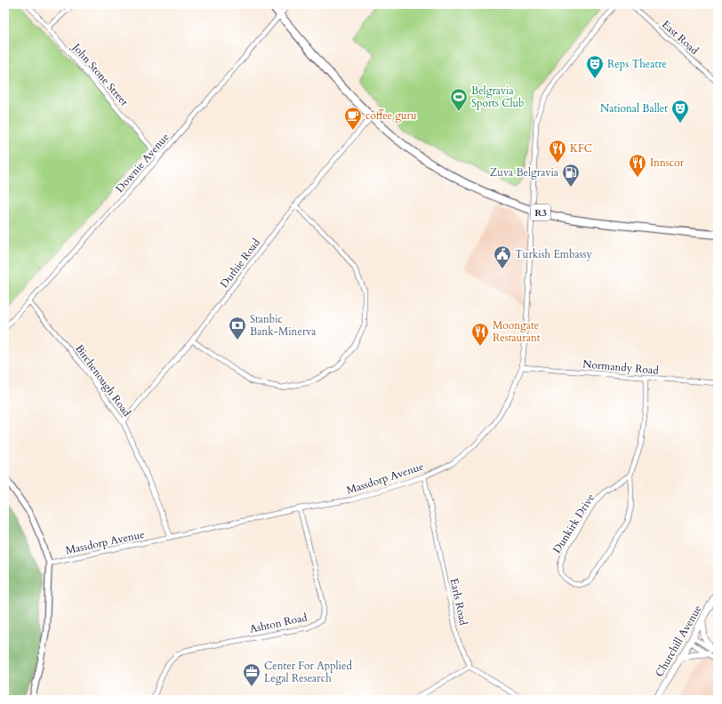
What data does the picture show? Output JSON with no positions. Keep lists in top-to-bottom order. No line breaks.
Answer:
{"streets":{"highway":["R3"],"main road":["Churchill Avenue"],"street":["East Road","John Stone Street","Downie Avenue","Duthie Road","Normandy Road","Birchenough Road","Massdorp Avenue","Dunkirk Drive","Earls Road","Ashton Road"]},"crossings":[["John Stone Street","Downie Avenue"],["Downie Avenue","R3"],["Downie Avenue","Birchenough Road"],["R3","Duthie Road"],["R3","Massdorp Avenue"],["Duthie Road","Birchenough Road"],["Normandy Road","Massdorp Avenue"],["Normandy Road","Dunkirk Drive"],["Birchenough Road","Massdorp Avenue"],["Massdorp Avenue","Earls Road"],["Massdorp Avenue","Ashton Road"]],"places":{"theatre":["Reps Theatre","National Ballet"],"sports":["Belgravia Sports Club"],"cafe":["coffee guru"],"restaurant":["KFC","Innscor","Moongate Restaurant"],"fuel station":["Zuva Belgravia"],"public building":["Turkish Embassy"],"bank":["Stanbic Bank-Minerva"],"office":["Center For Applied Legal Research"]}}
